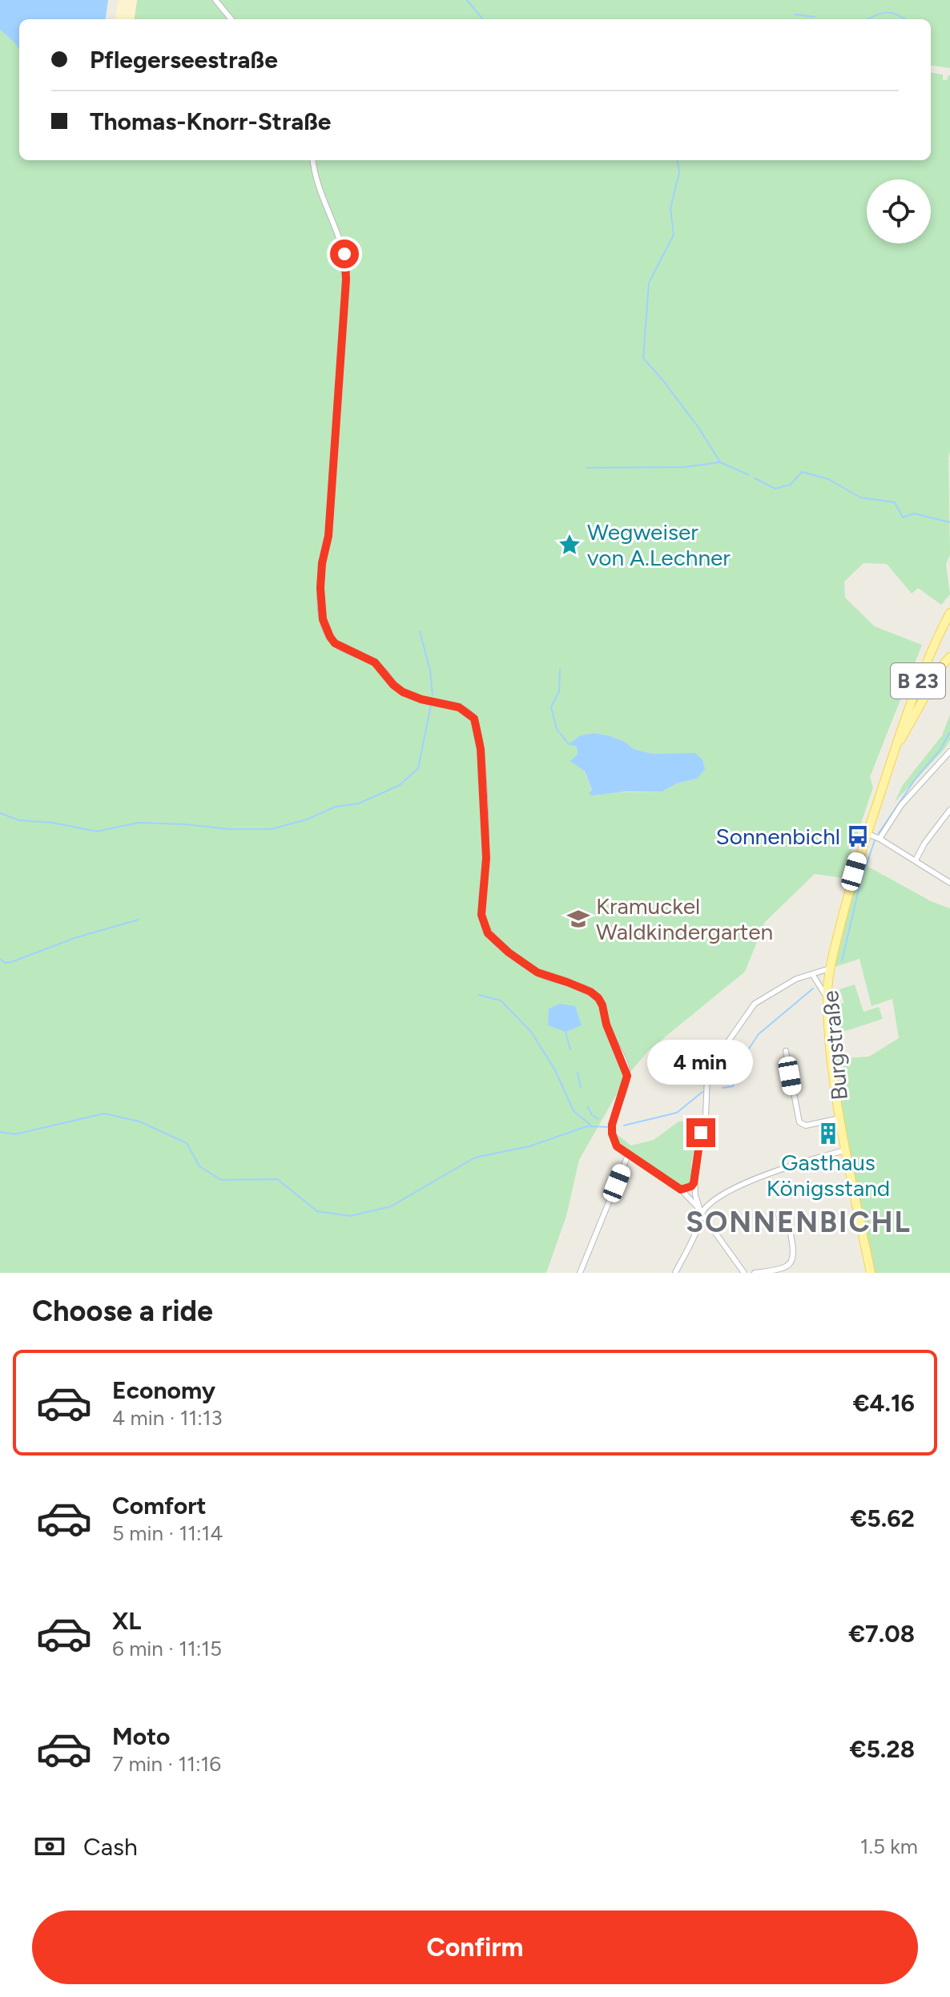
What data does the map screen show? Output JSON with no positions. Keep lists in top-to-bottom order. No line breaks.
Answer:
{"streets":{"main road":["B 23","Burgstraße"]},"crossings":[["B 23","Burgstraße"]],"districts":["SONNENBICHL"],"places":{"place":["Wegweiser von A.Lechner"],"bus stop":["Sonnenbichl"],"school or university":["Kramuckel Waldkindergarten"],"building":["Gasthaus Königsstand"]},"page":{"banner":["Pflegerseestraße","Thomas-Knorr-Straße"],"bubble":"4 min","heading":"Choose a ride","list":[{"name":"Economy","note":"4 min · 11:13","value":"€4.16"},{"name":"Comfort","note":"5 min · 11:14","value":"€5.62"},{"name":"XL","note":"6 min · 11:15","value":"€7.08"},{"name":"Moto","note":"7 min · 11:16","value":"€5.28"}],"pay":["Cash","1.5 km"],"buttons":"Confirm"}}
